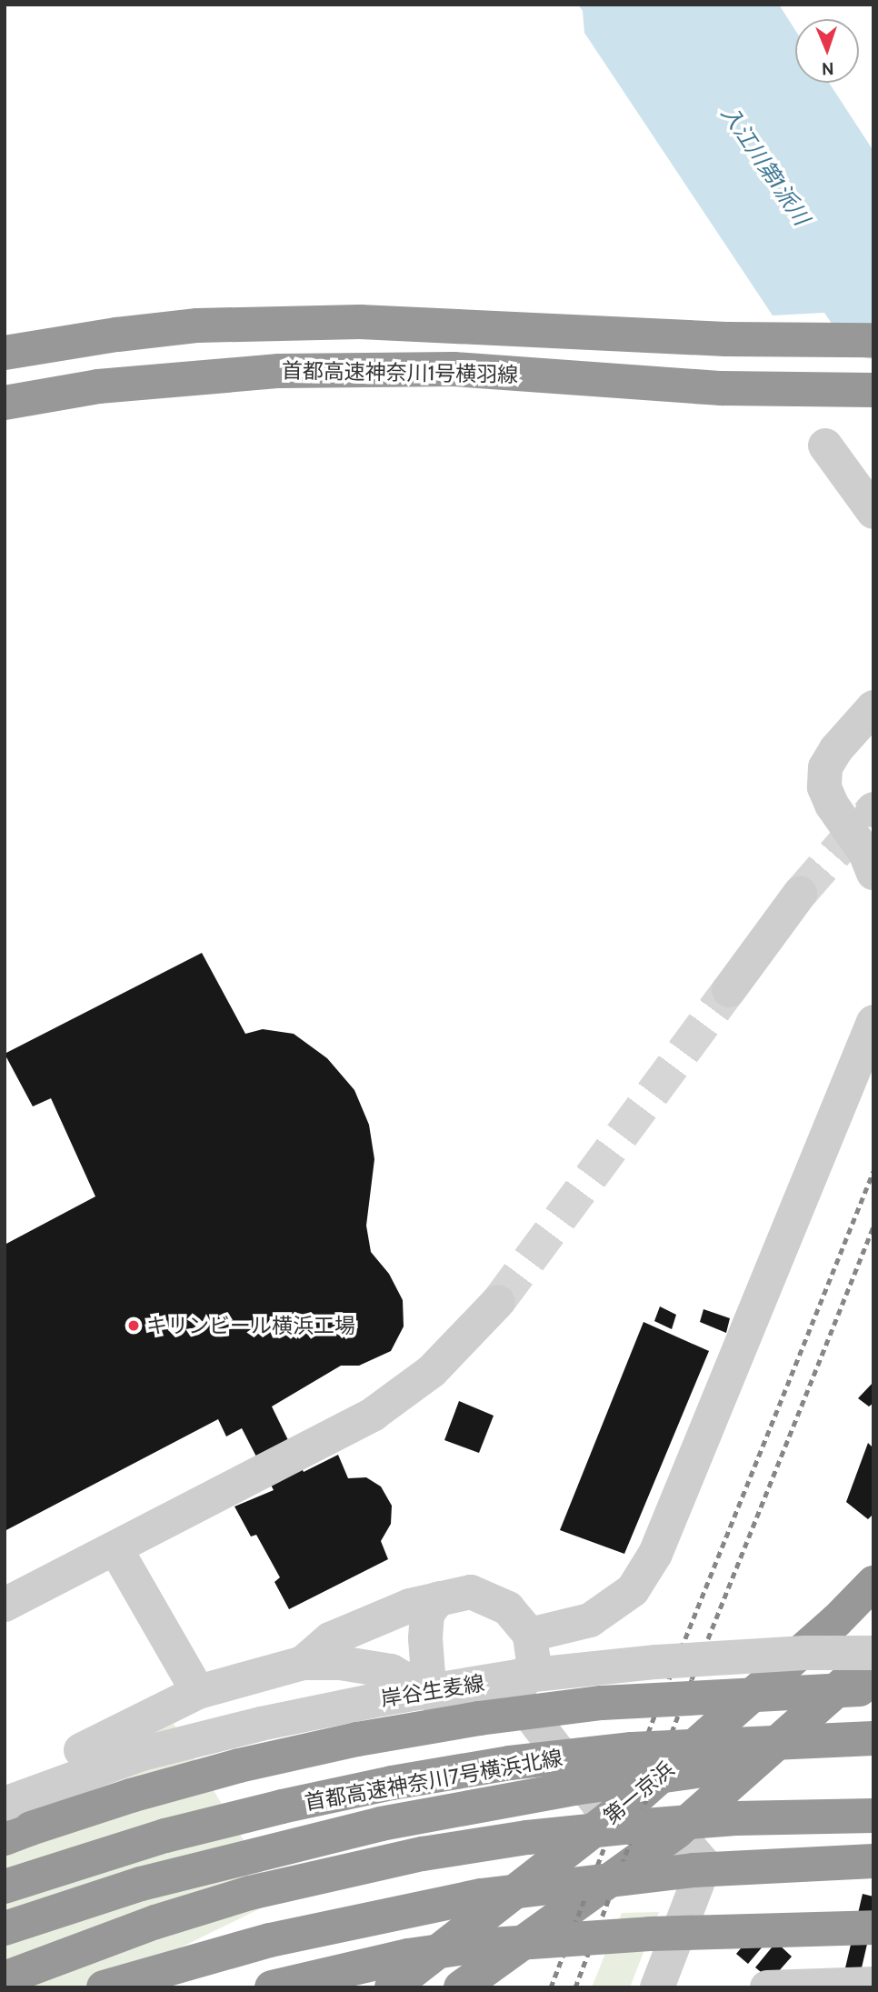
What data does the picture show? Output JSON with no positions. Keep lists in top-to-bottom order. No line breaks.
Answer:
{"streets":{"highway":["首都高速神奈川1号横羽線","首都高速神奈川7号横浜北線","第一京浜"],"street":["岸谷生麦線"]},"water":["入江川第1派川"],"places":["キリンビール横浜工場"],"north":"bottom"}
